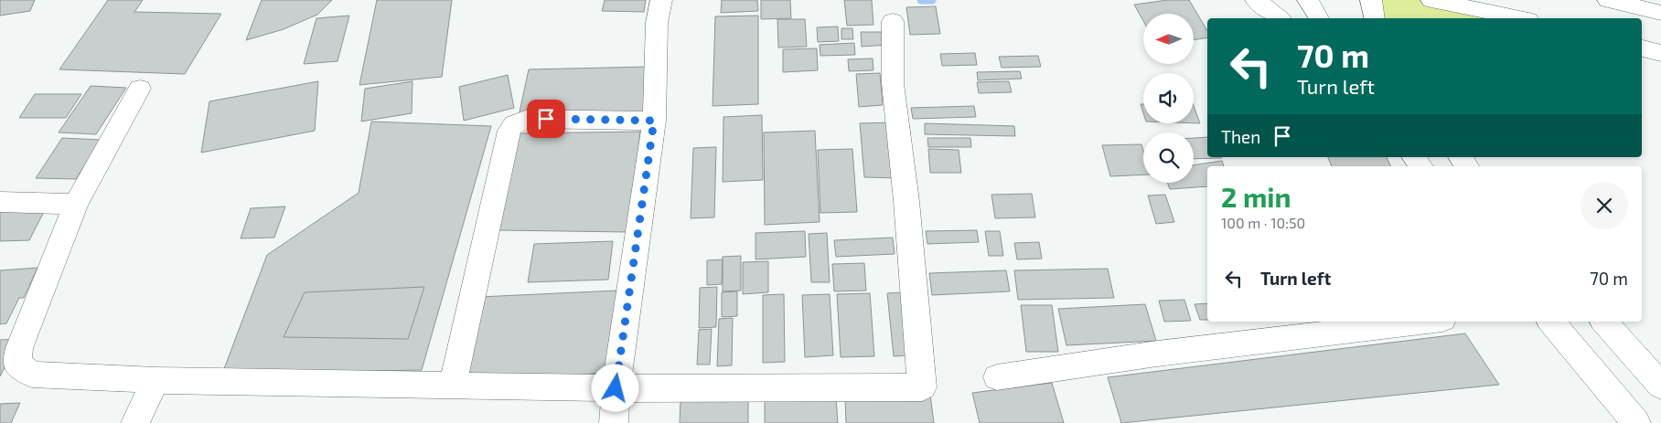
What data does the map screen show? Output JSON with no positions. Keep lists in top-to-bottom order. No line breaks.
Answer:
{"north":"left","page":{"turn":["70 m","Turn left"],"then":"Then","heading":["2 min","100 m · 10:50"],"list":[{"name":"Turn left","value":"70 m"}]}}
